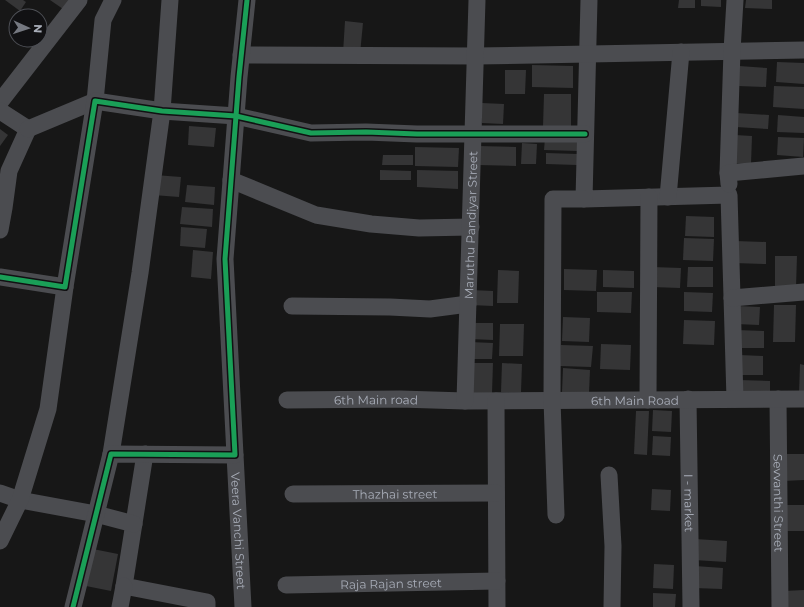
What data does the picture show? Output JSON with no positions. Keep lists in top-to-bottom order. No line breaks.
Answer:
{"streets":{"street":["Maruthu Pandiyar Street","6th Main road","6th Main Road","Thazhai street","I - market","Sevvanthi Street","Veera Vanchi Street","Raja Rajan street"]},"crossings":[["Maruthu Pandiyar Street","6th Main road"],["Maruthu Pandiyar Street","6th Main Road"],["6th Main road","6th Main Road"],["6th Main Road","I - market"],["6th Main Road","Sevvanthi Street"]],"north":"right"}
